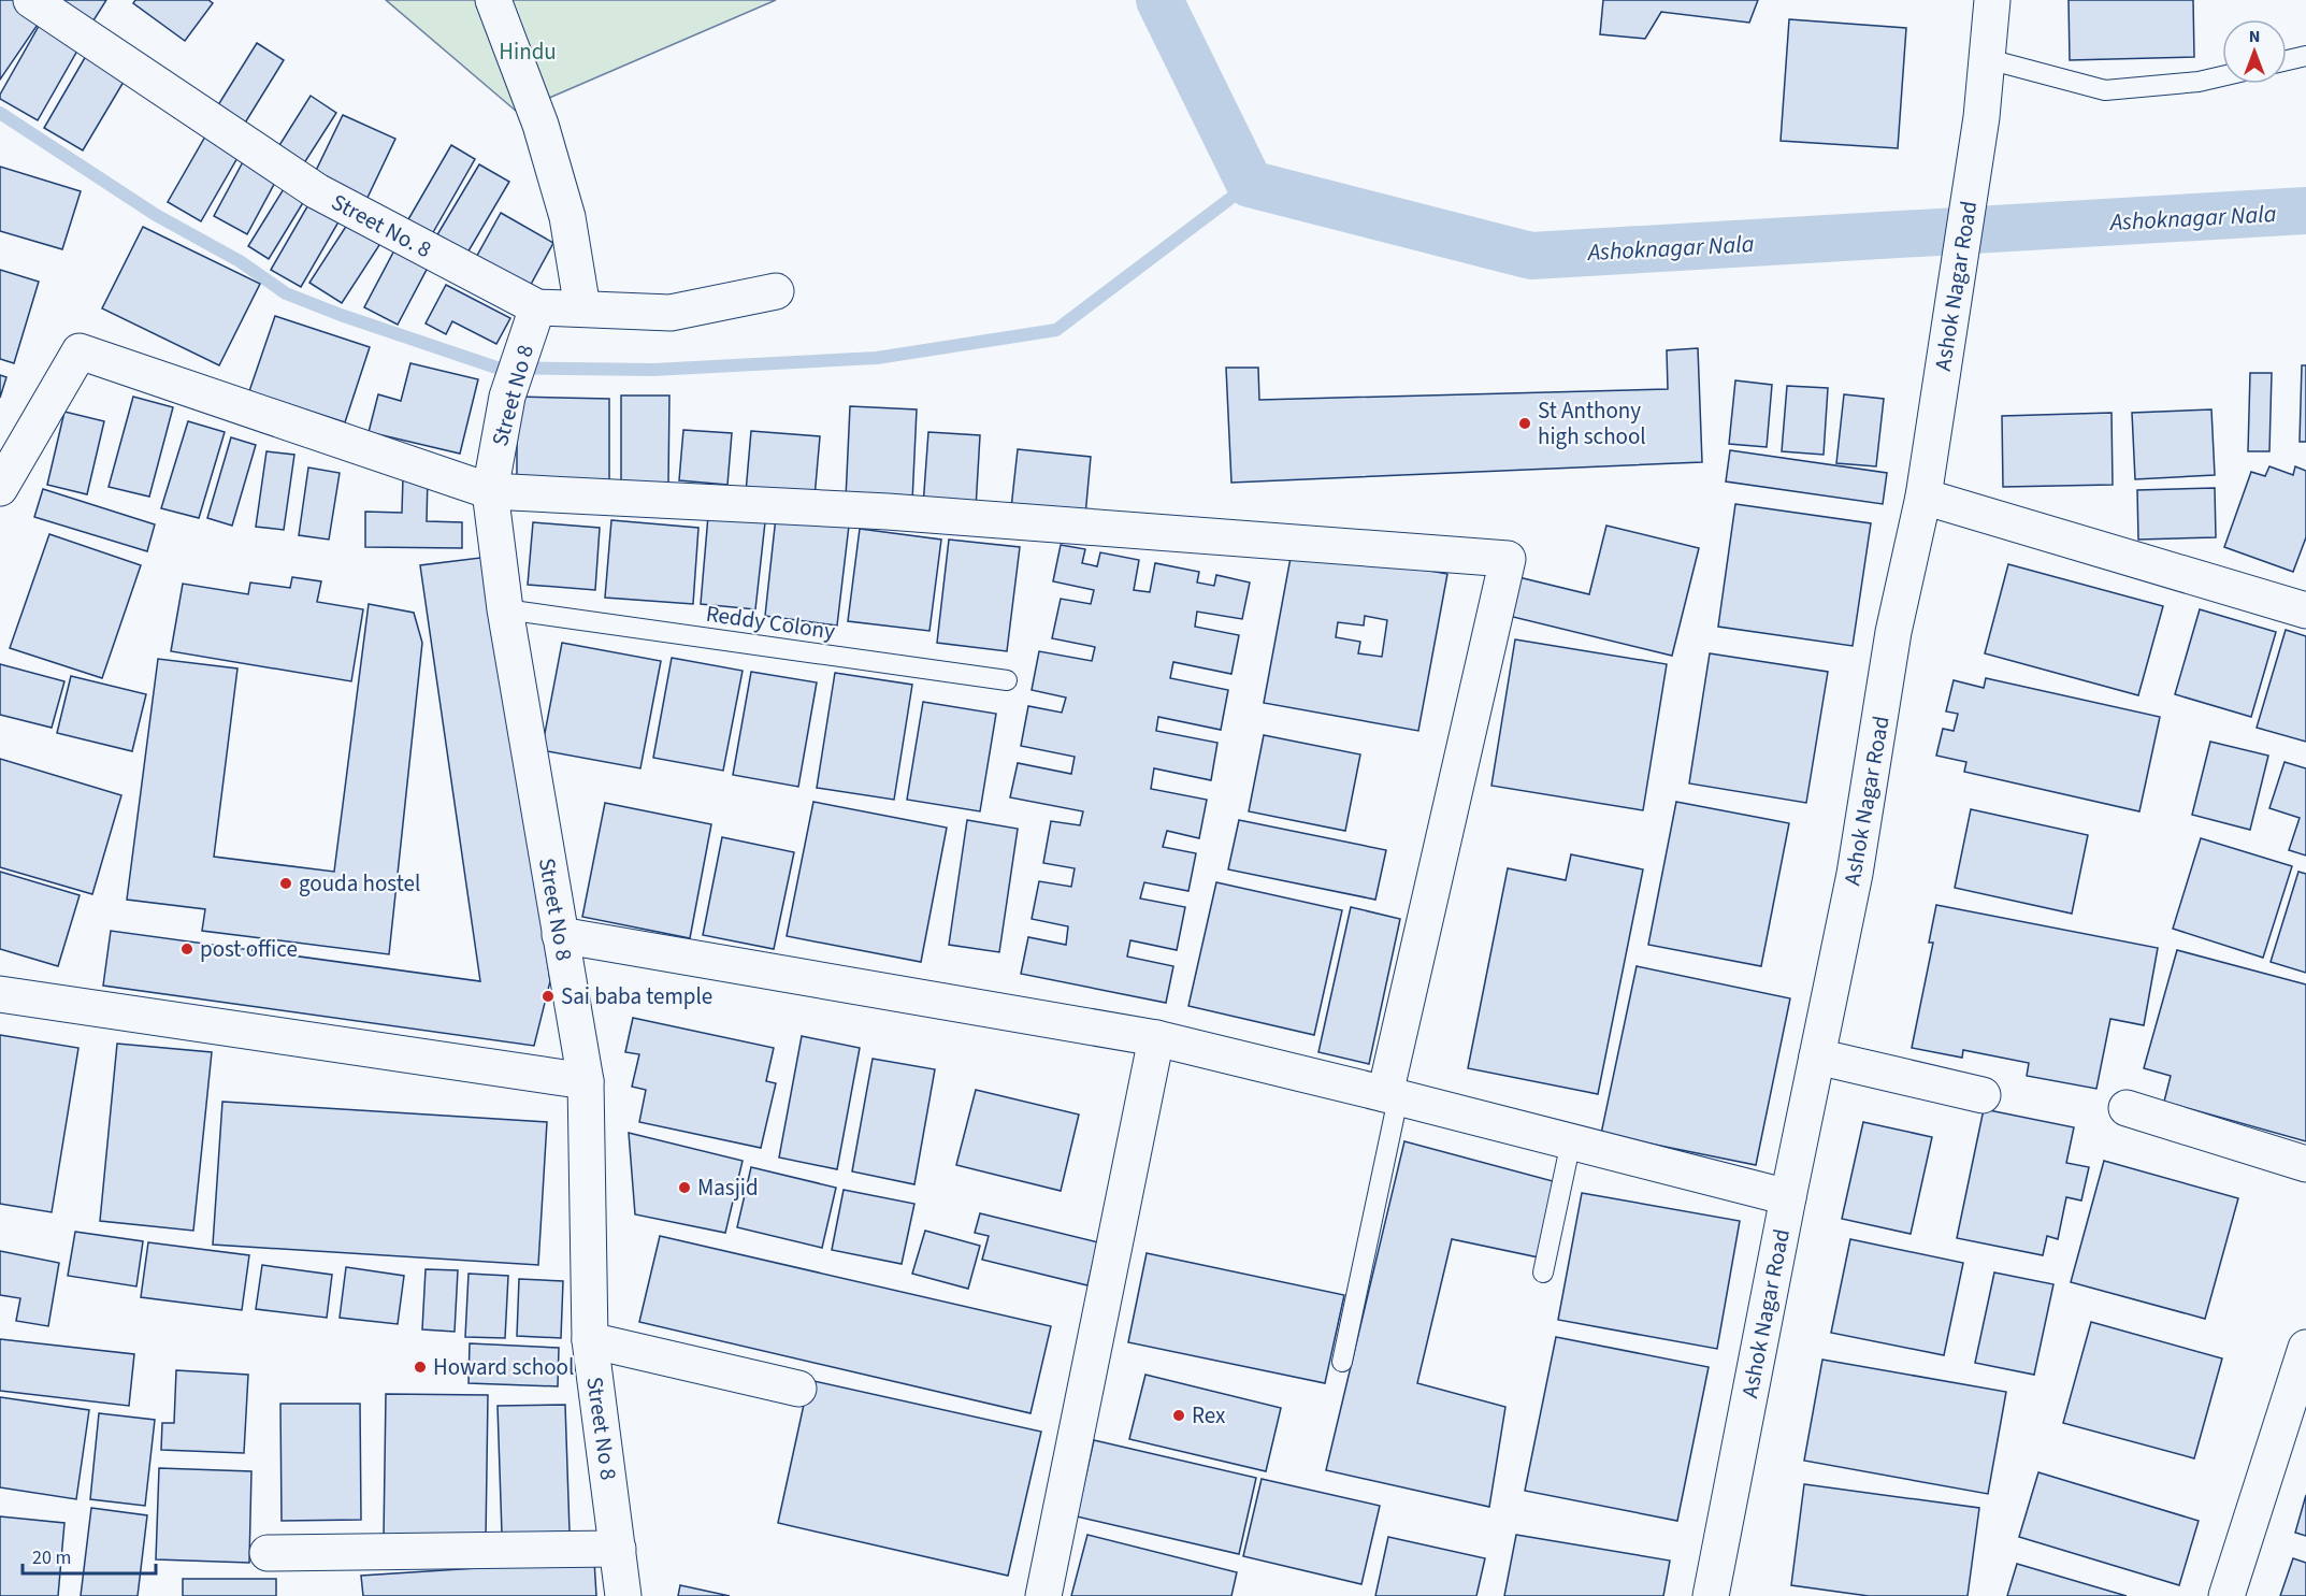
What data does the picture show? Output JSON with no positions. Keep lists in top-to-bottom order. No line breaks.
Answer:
{"streets":{"street":["Street No. 8","Ashok Nagar Road","Street No 8"],"lane":["Reddy Colony"]},"crossings":[["Street No. 8","Street No 8"],["Street No 8","Reddy Colony"]],"water":["Ashoknagar Nala"],"parks":["Hindu"],"places":["St Anthony high school","gouda hostel","post office","Sai baba temple","Masjid","Howard school","Rex"],"scale_bar":"20 m","north":"top"}
